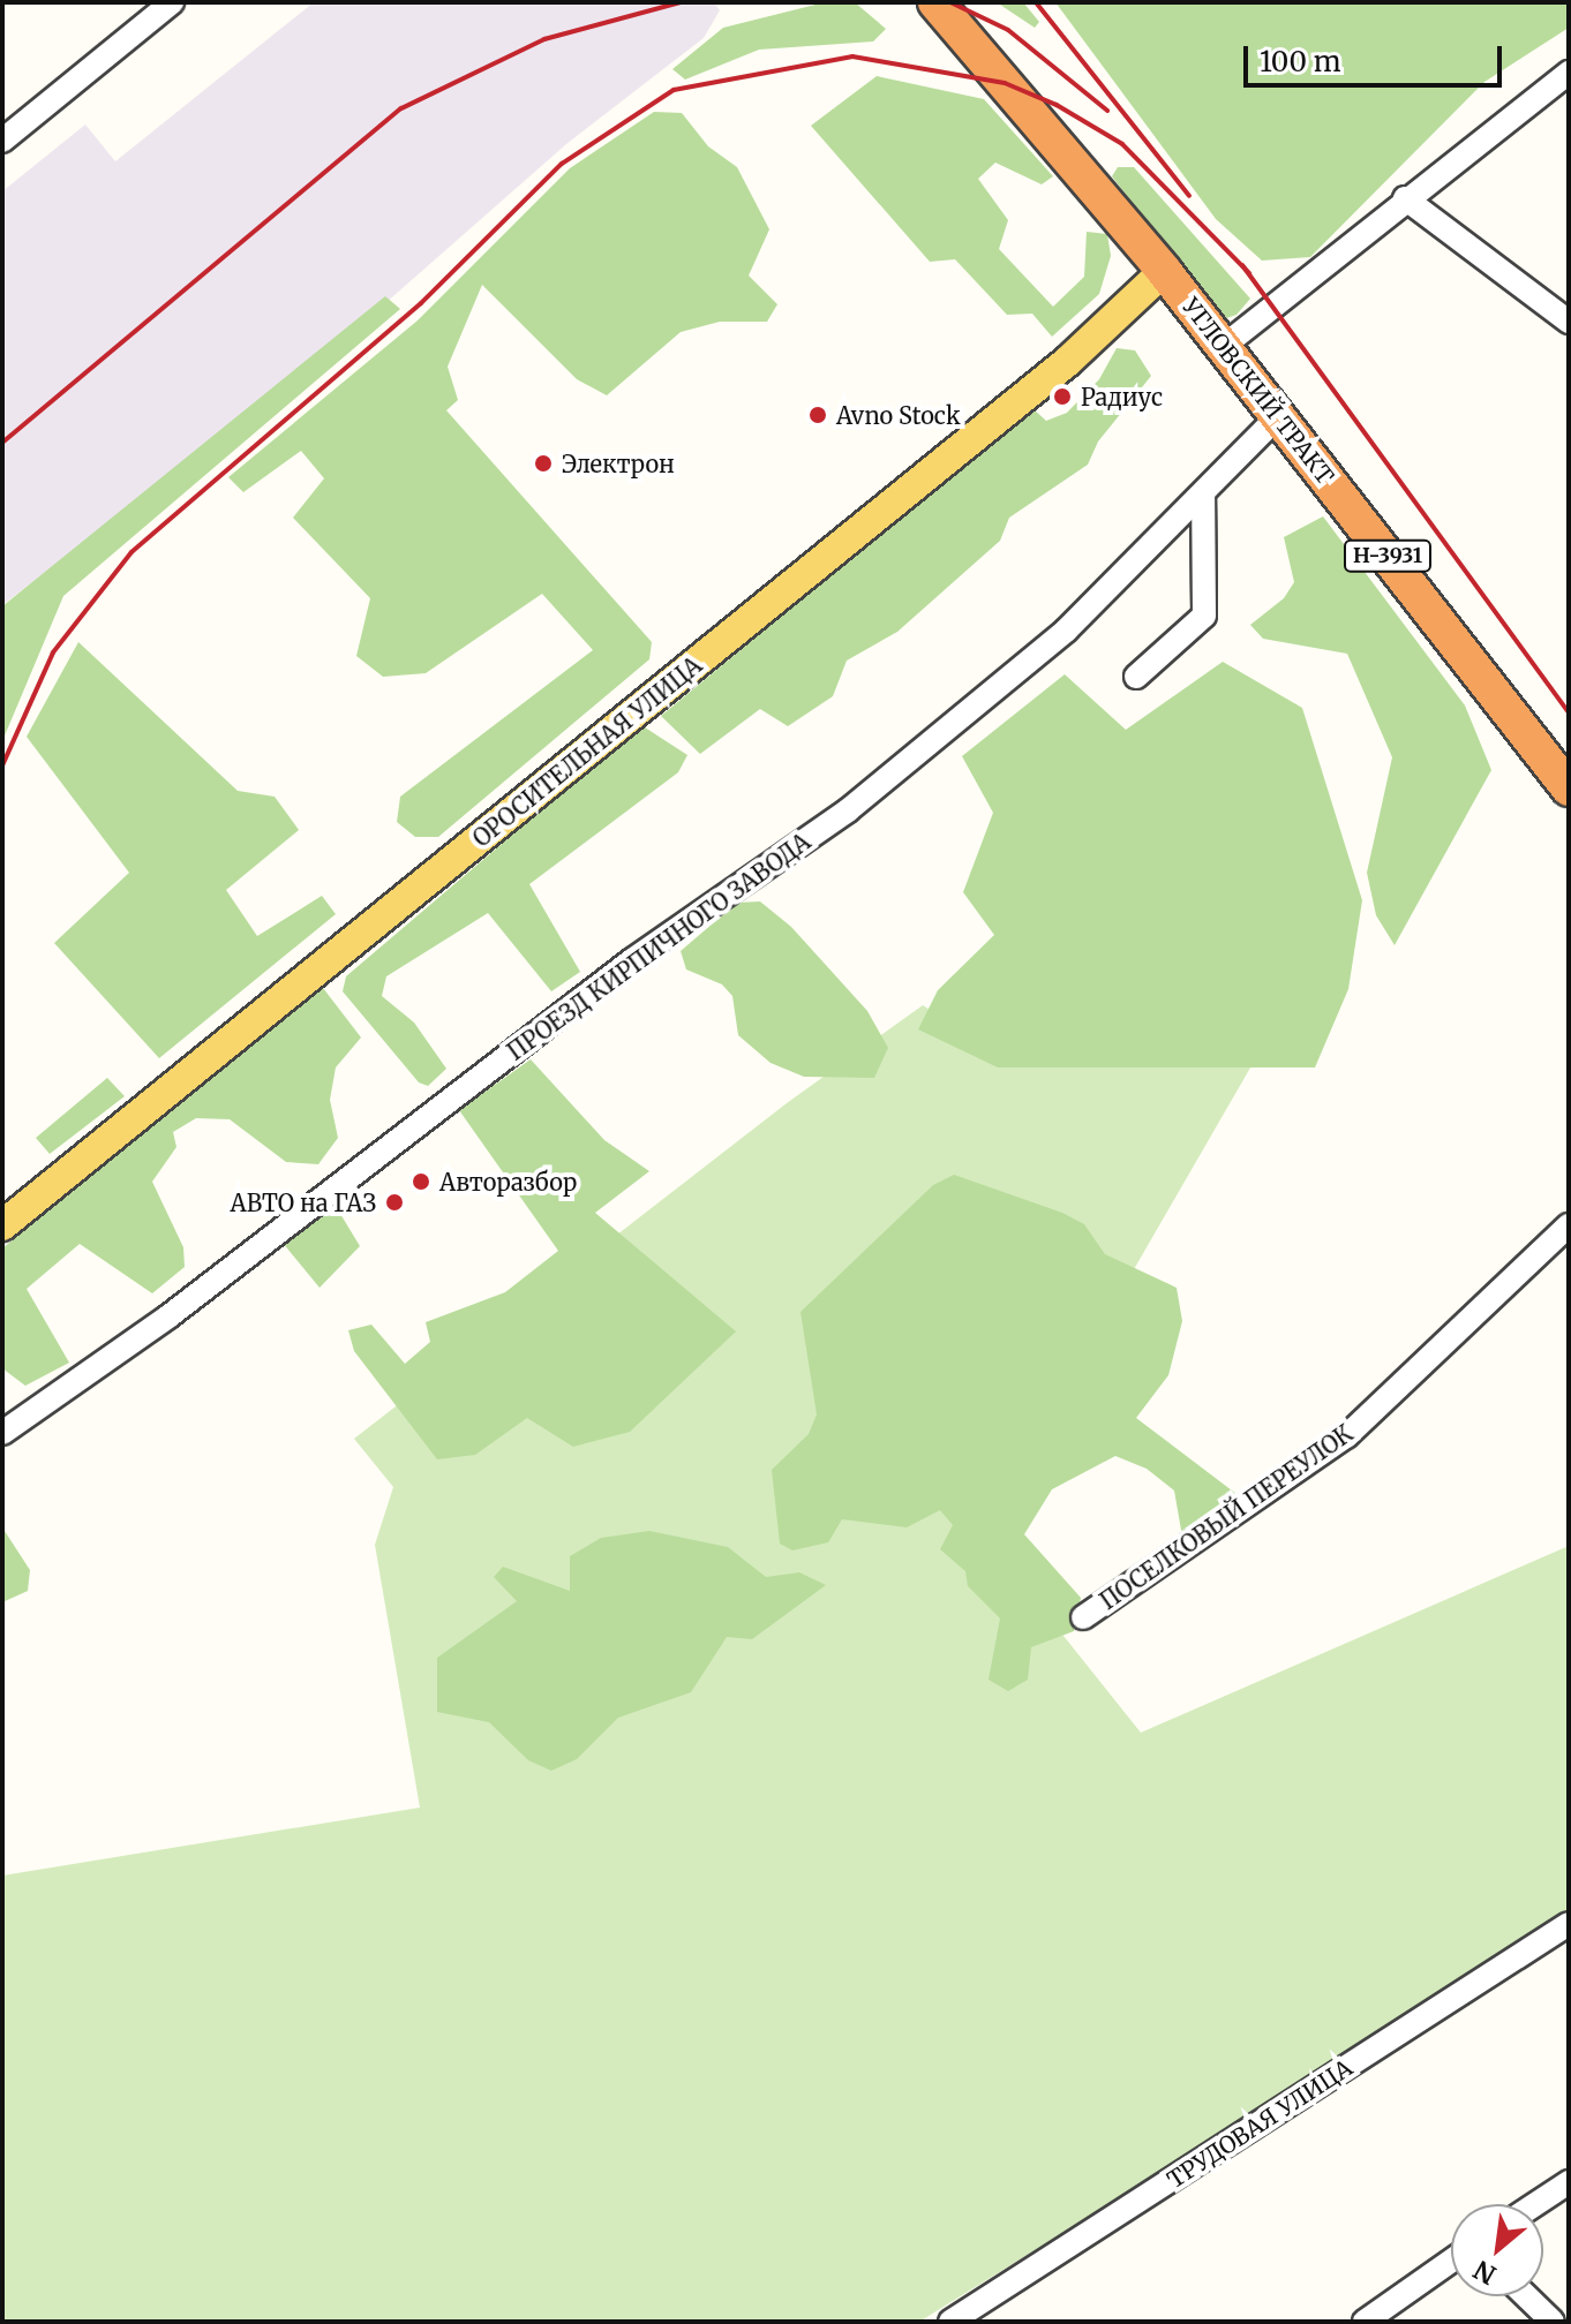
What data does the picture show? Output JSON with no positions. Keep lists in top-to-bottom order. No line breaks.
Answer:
{"streets":{"highway":["УГЛОВСКИЙ ТРАКТ","Н-3931"],"main road":["ОРОСИТЕЛЬНАЯ УЛИЦА"],"street":["ПРОЕЗД КИРПИЧНОГО ЗАВОДА","ПОСЕЛКОВЫЙ ПЕРЕУЛОК","ТРУДОВАЯ УЛИЦА"]},"crossings":[["УГЛОВСКИЙ ТРАКТ","ОРОСИТЕЛЬНАЯ УЛИЦА"],["УГЛОВСКИЙ ТРАКТ","ПРОЕЗД КИРПИЧНОГО ЗАВОДА"]],"places":["Радиус","Avno Stoсk","Электрон","Авторазбор","АВТО на ГАЗ"],"scale_bar":"100 m","north":"bottom left"}
